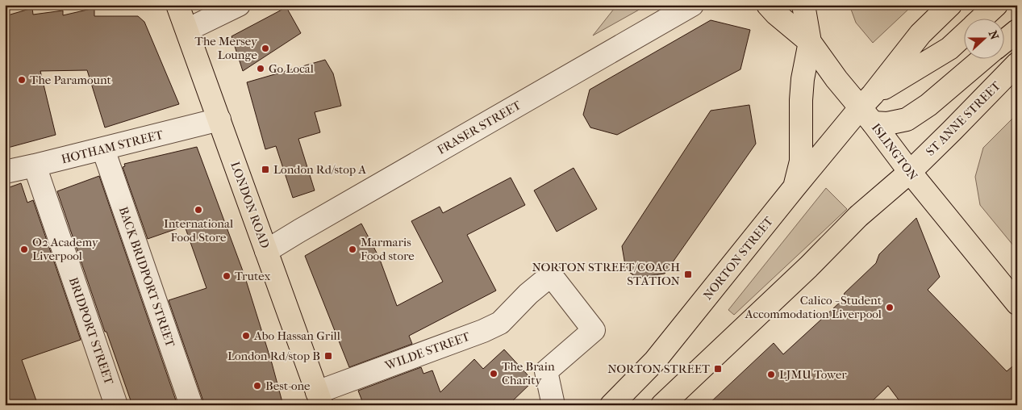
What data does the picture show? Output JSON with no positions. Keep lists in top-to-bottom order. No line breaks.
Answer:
{"streets":{"main road":["ST ANNE STREET","ISLINGTON","LONDON ROAD","NORTON STREET"],"street":["FRASER STREET","HOTHAM STREET","BACK BRIDPORT STREET","BRIDPORT STREET","WILDE STREET"]},"crossings":[["ST ANNE STREET","ISLINGTON"],["FRASER STREET","LONDON ROAD"],["HOTHAM STREET","LONDON ROAD"],["HOTHAM STREET","BACK BRIDPORT STREET"],["HOTHAM STREET","BRIDPORT STREET"],["ISLINGTON","NORTON STREET"],["LONDON ROAD","WILDE STREET"]],"places":{"other":["The Mersey Lounge","Go Local","The Paramount","International Food Store","O2 Academy Liverpool","Marmaris Food store","Trutex","Calico - Student Accommodation Liverpool","Abo Hassan Grill","The Brain Charity","LJMU Tower","Best-one"],"transit":["London Rd/stop A","NORTON STREET/COACH STATION","London Rd/stop B","NORTON STREET"]},"north":"right"}
